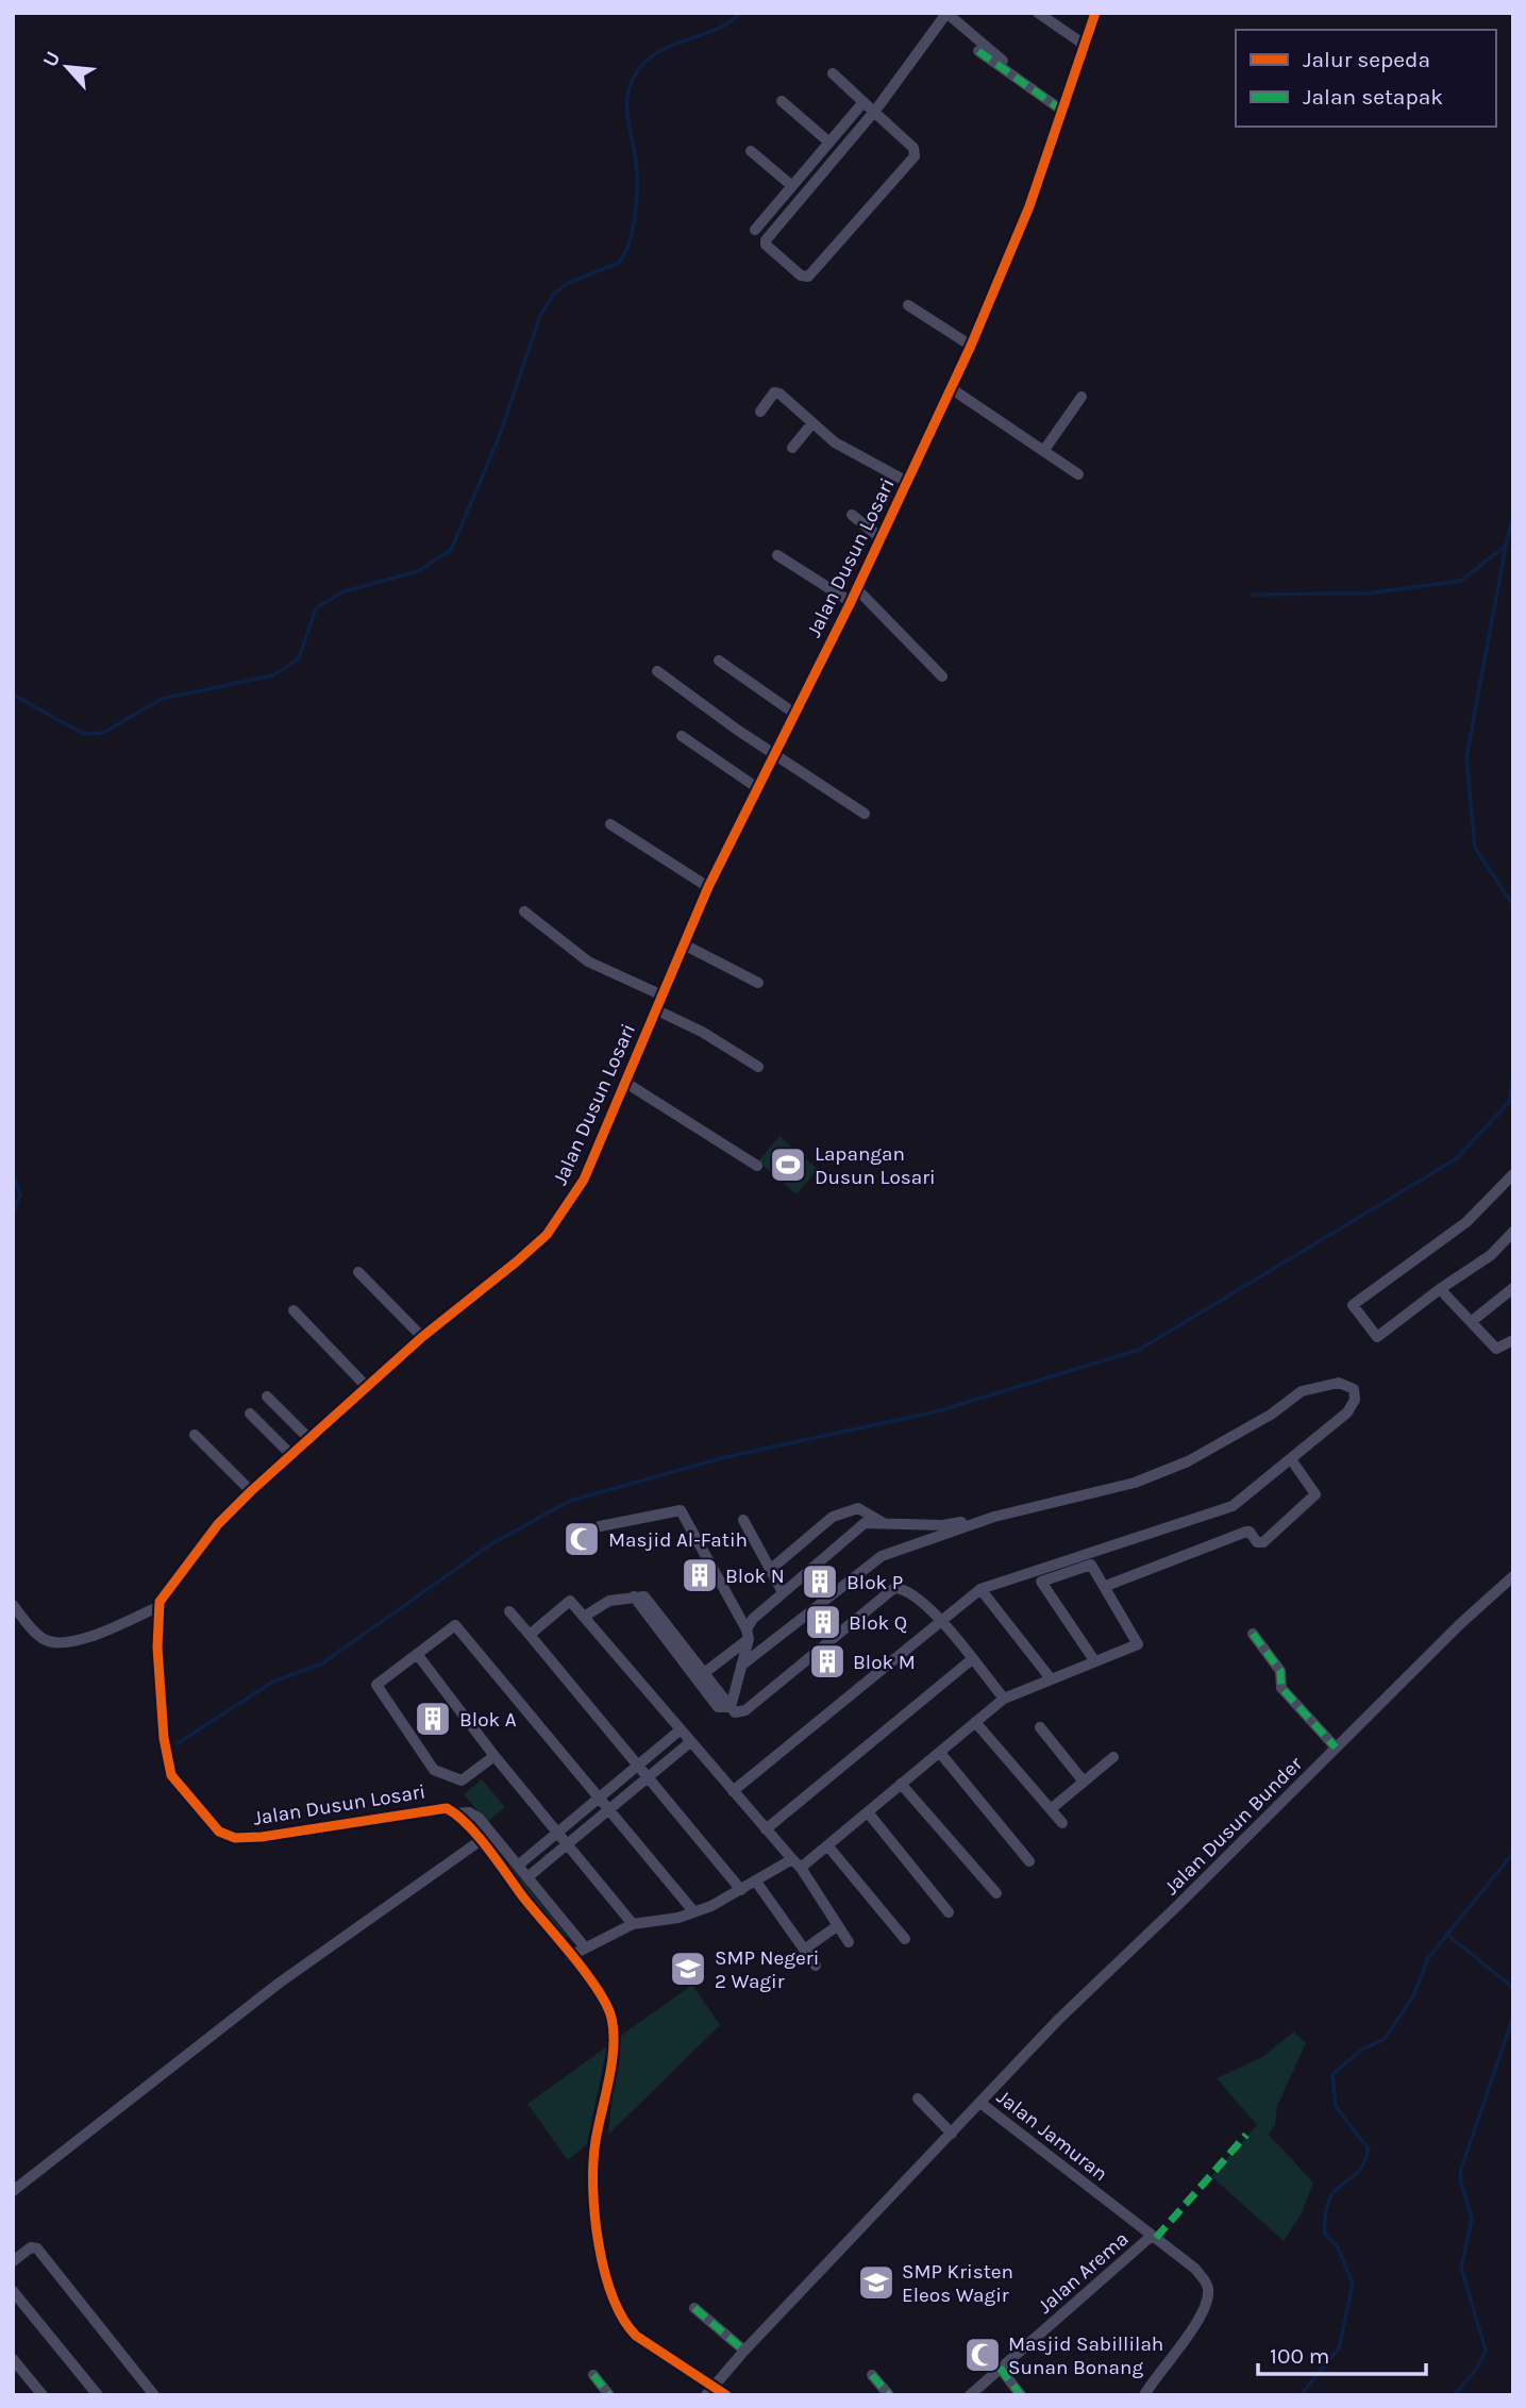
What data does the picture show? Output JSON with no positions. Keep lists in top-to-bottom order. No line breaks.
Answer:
{"streets":{"street":["Jalan Dusun Losari","Jalan Dusun Bunder","Jalan Jamuran","Jalan Arema"]},"crossings":[["Jalan Dusun Losari","Jalan Jamuran"],["Jalan Dusun Bunder","Jalan Jamuran"],["Jalan Jamuran","Jalan Arema"]],"places":{"sports":["Lapangan Dusun Losari"],"mosque":["Masjid Al-Fatih","Masjid Sabillilah Sunan Bonang"],"building":["Blok N","Blok P","Blok Q","Blok M","Blok A"],"school or university":["SMP Negeri 2 Wagir","SMP Kristen Eleos Wagir"]},"legend":["Jalur sepeda","Jalan setapak"],"scale_bar":"100 m","north":"top left"}
